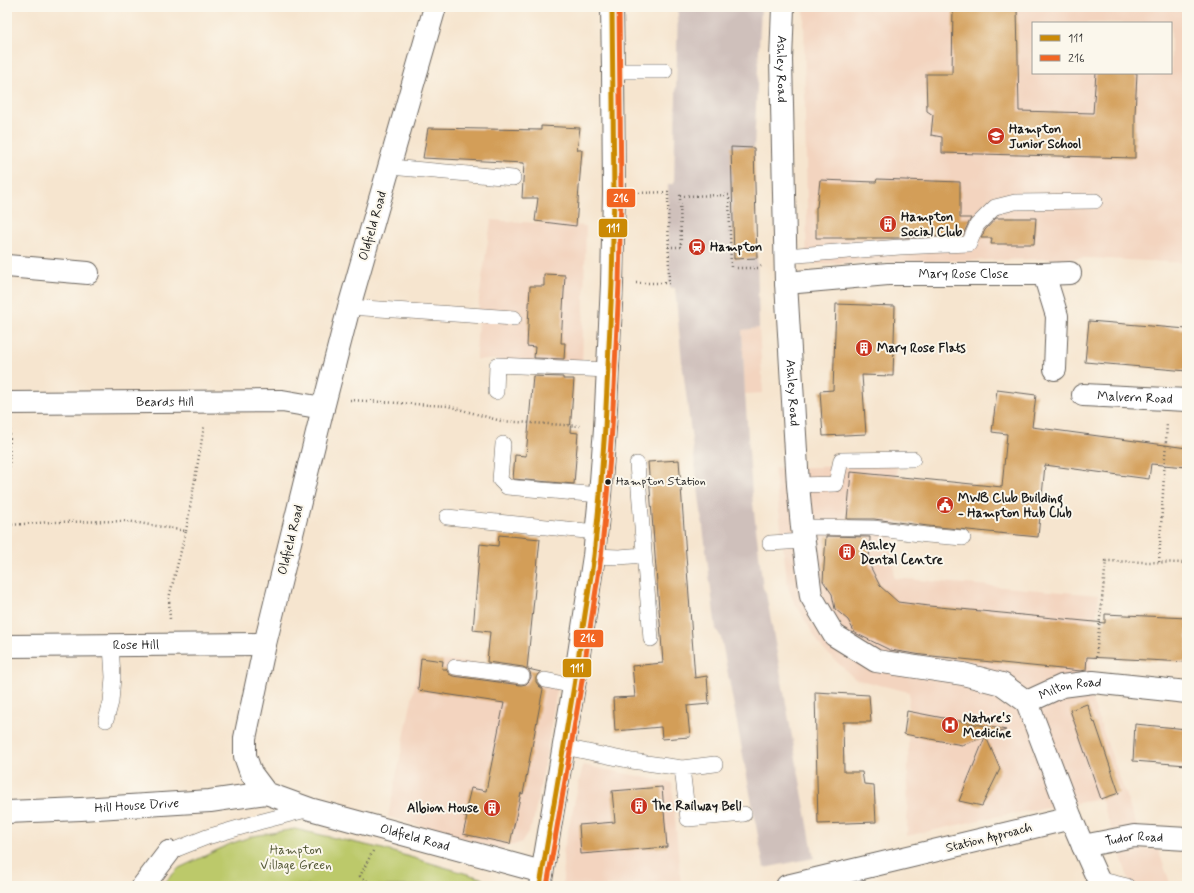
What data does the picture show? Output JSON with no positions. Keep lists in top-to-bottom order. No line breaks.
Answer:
{"streets":{"street":["Ashley Road","Oldfield Road","Mary Rose Close","Malvern Road","Beards Hill","Rose Hill","Milton Road","Hill House Drive","Station Approach","Tudor Road"]},"crossings":[["Ashley Road","Mary Rose Close"],["Ashley Road","Milton Road"],["Oldfield Road","Beards Hill"],["Oldfield Road","Rose Hill"],["Oldfield Road","Hill House Drive"]],"parks":["Hampton Village Green"],"places":{"school or university":["Hampton Junior School"],"building":["Hampton Social Club","Mary Rose Flats","Ashley Dental Centre","The Railway Bell","Albion House"],"station":["Hampton"],"other":["Hampton Station"],"public building":["MWB Club Building - Hampton Hub Club"],"hospital":["Nature's Medicine"]},"lines":["transit line 111","transit line 216"],"legend":["111","216"]}
